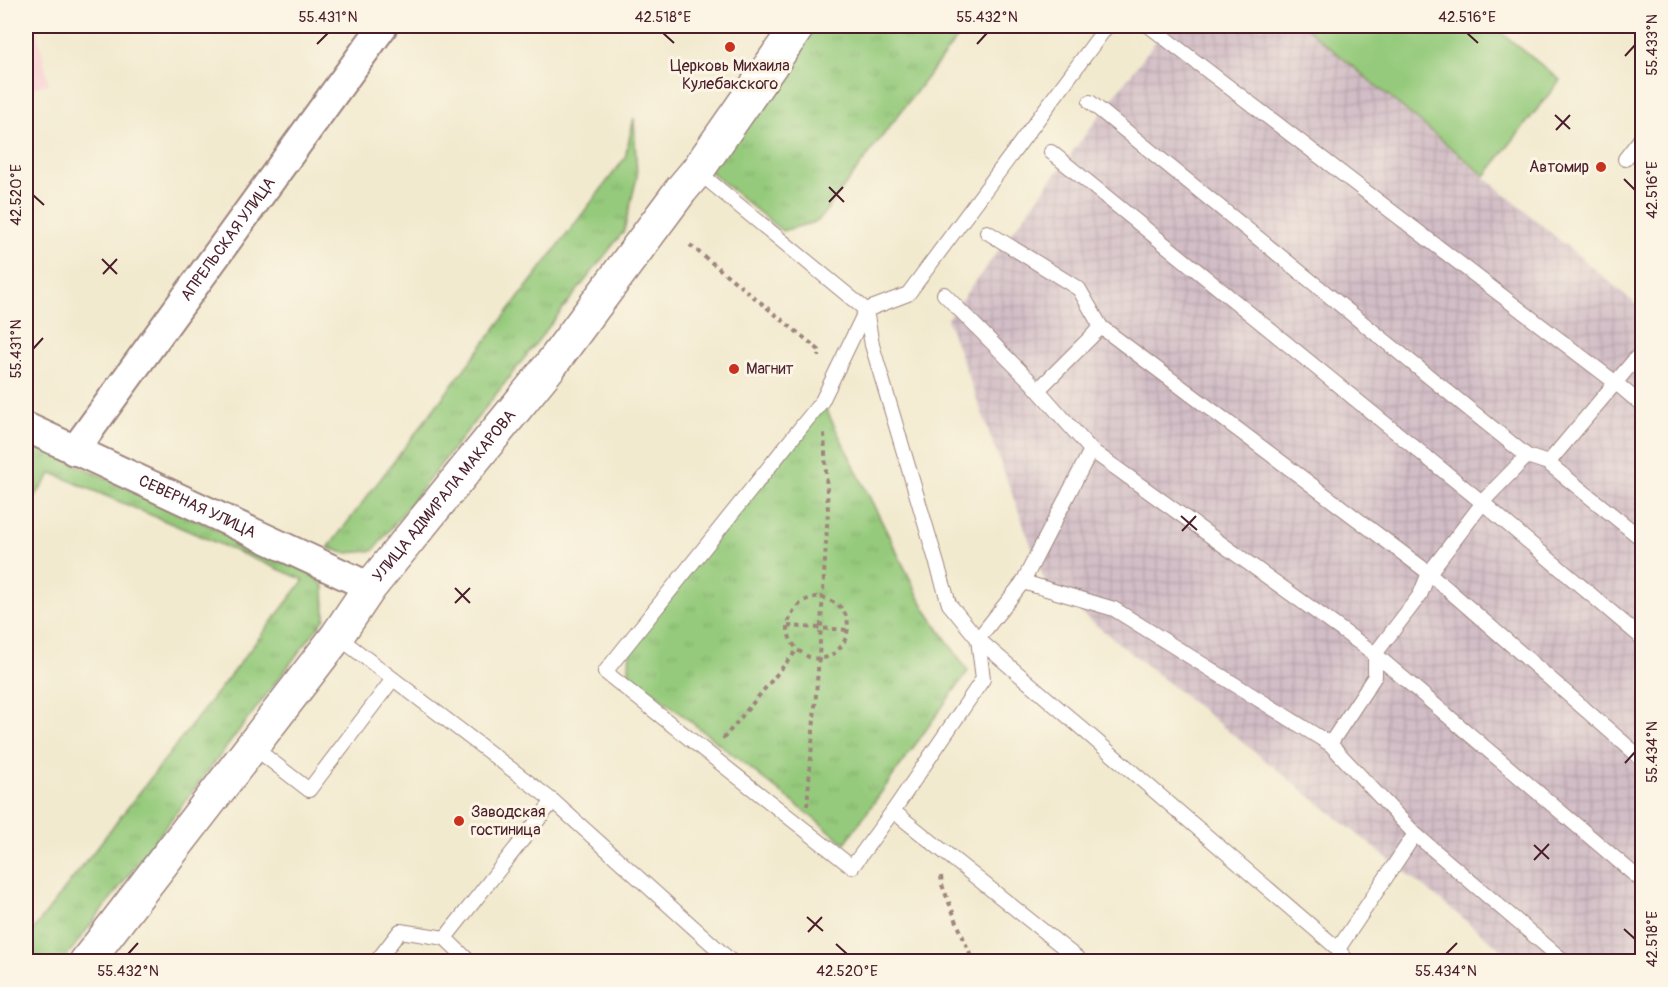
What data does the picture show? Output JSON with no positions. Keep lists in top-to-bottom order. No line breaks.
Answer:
{"streets":{"street":["АПРЕЛЬСКАЯ УЛИЦА","УЛИЦА АДМИРАЛА МАКАРОВА","СЕВЕРНАЯ УЛИЦА"]},"crossings":[["АПРЕЛЬСКАЯ УЛИЦА","СЕВЕРНАЯ УЛИЦА"],["УЛИЦА АДМИРАЛА МАКАРОВА","СЕВЕРНАЯ УЛИЦА"]],"places":["Церковь Михаила Кулебакского","Автомир","Магнит","Заводская гостиница"],"coordinates":["55.431°N","42.518°E","55.432°N","42.516°E","55.433°N","42.520°E","55.434°N"]}
